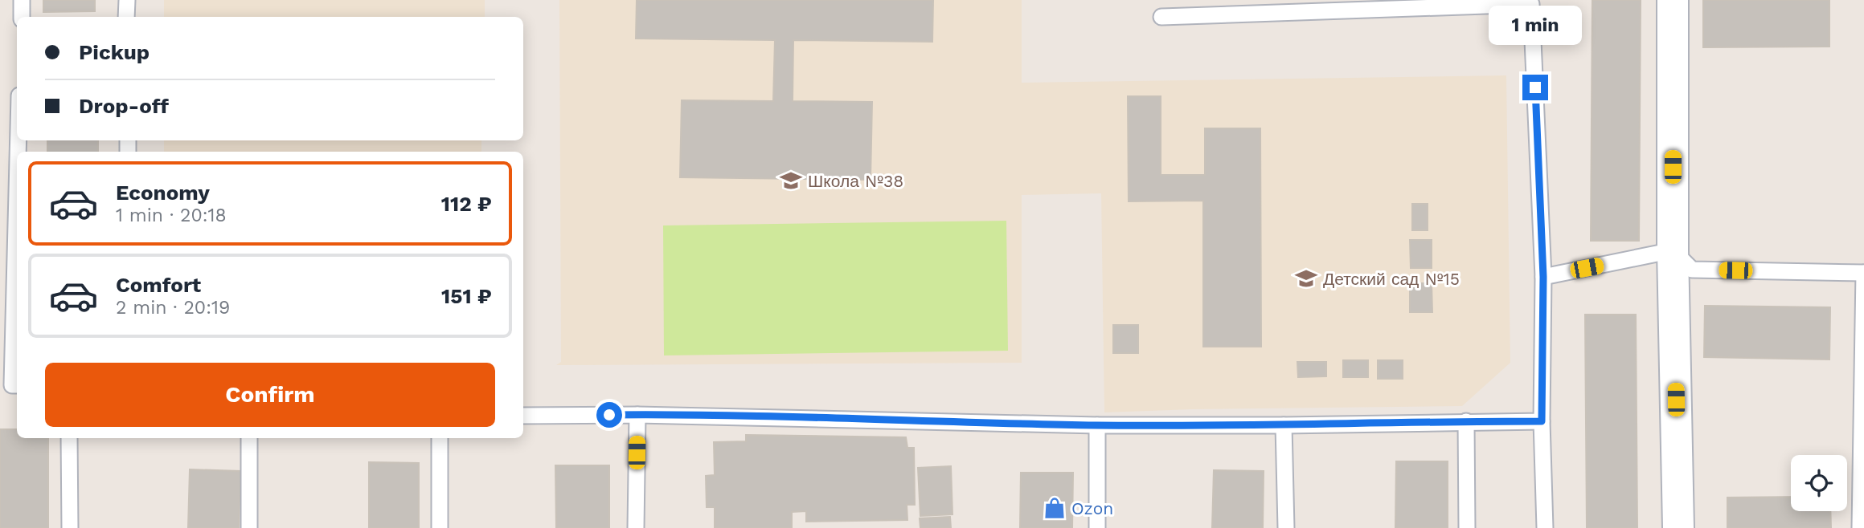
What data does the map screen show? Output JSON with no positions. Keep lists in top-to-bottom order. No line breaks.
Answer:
{"places":{"school or university":["Школа №38","Детский сад №15"],"shop":["Ozon"]},"page":{"bubble":"1 min","banner":["Pickup","Drop-off"],"list":[{"name":"Economy","note":"1 min · 20:18","value":"112 ₽"},{"name":"Comfort","note":"2 min · 20:19","value":"151 ₽"}],"buttons":"Confirm"}}
